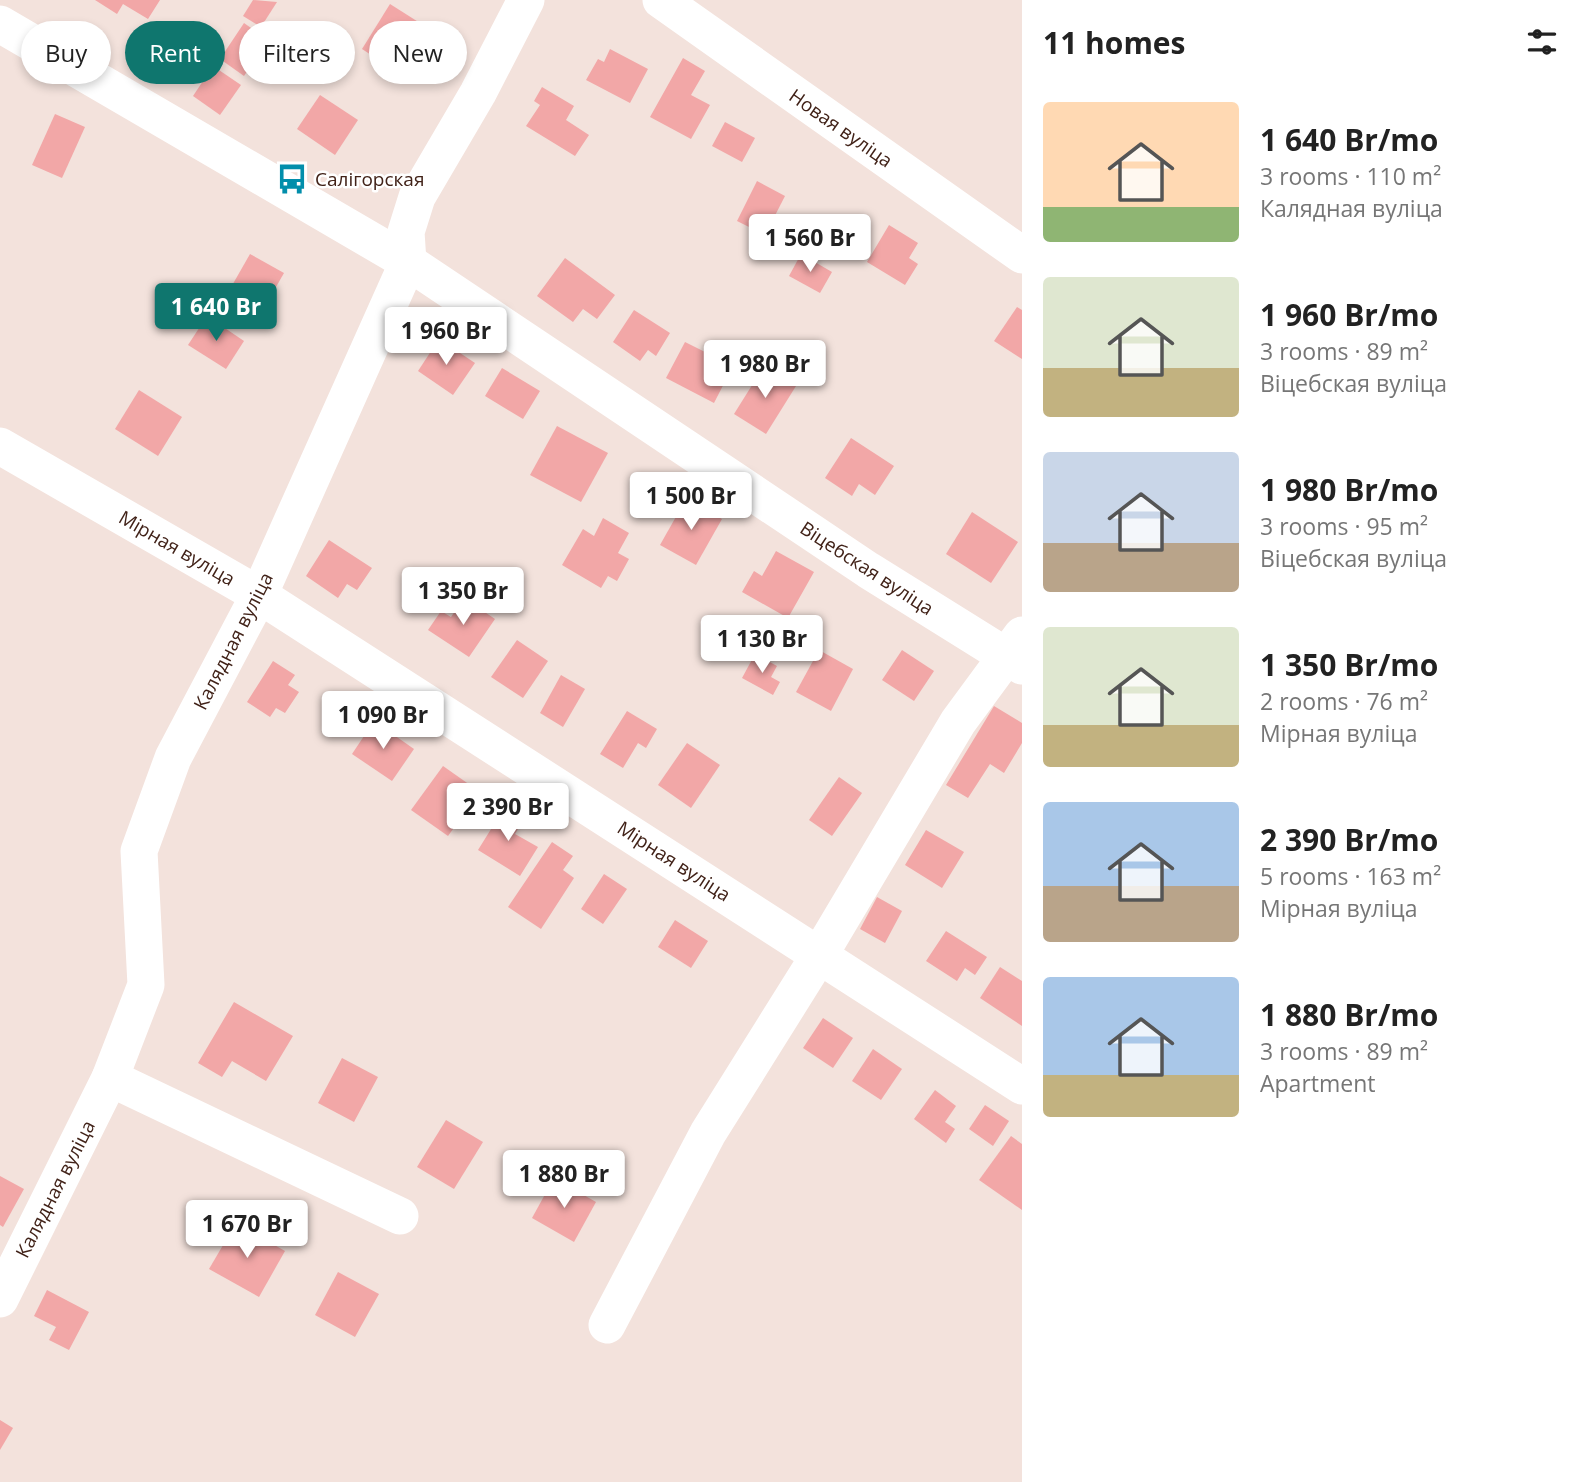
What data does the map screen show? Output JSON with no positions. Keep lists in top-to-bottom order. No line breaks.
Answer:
{"streets":{"street":["Новая вуліца","Мірная вуліца","Віцебская вуліца","Калядная вуліца"]},"crossings":[["Мірная вуліца","Калядная вуліца"],["Віцебская вуліца","Калядная вуліца"]],"places":{"bus stop":["Салігорская"]},"page":{"heading":"11 homes","chip":["Buy","Rent","Filters","New"],"list":[{"name":"1 640 Br/mo","note":"3 rooms · 110 m² · Калядная вуліца"},{"name":"1 960 Br/mo","note":"3 rooms · 89 m² · Віцебская вуліца"},{"name":"1 980 Br/mo","note":"3 rooms · 95 m² · Віцебская вуліца"},{"name":"1 350 Br/mo","note":"2 rooms · 76 m² · Мірная вуліца"},{"name":"2 390 Br/mo","note":"5 rooms · 163 m² · Мірная вуліца"},{"name":"1 880 Br/mo","note":"3 rooms · 89 m² · Apartment"}],"price":["1 560 Br","1 640 Br","1 960 Br","1 980 Br","1 500 Br","1 350 Br","1 130 Br","1 090 Br","2 390 Br","1 880 Br","1 670 Br"]}}
